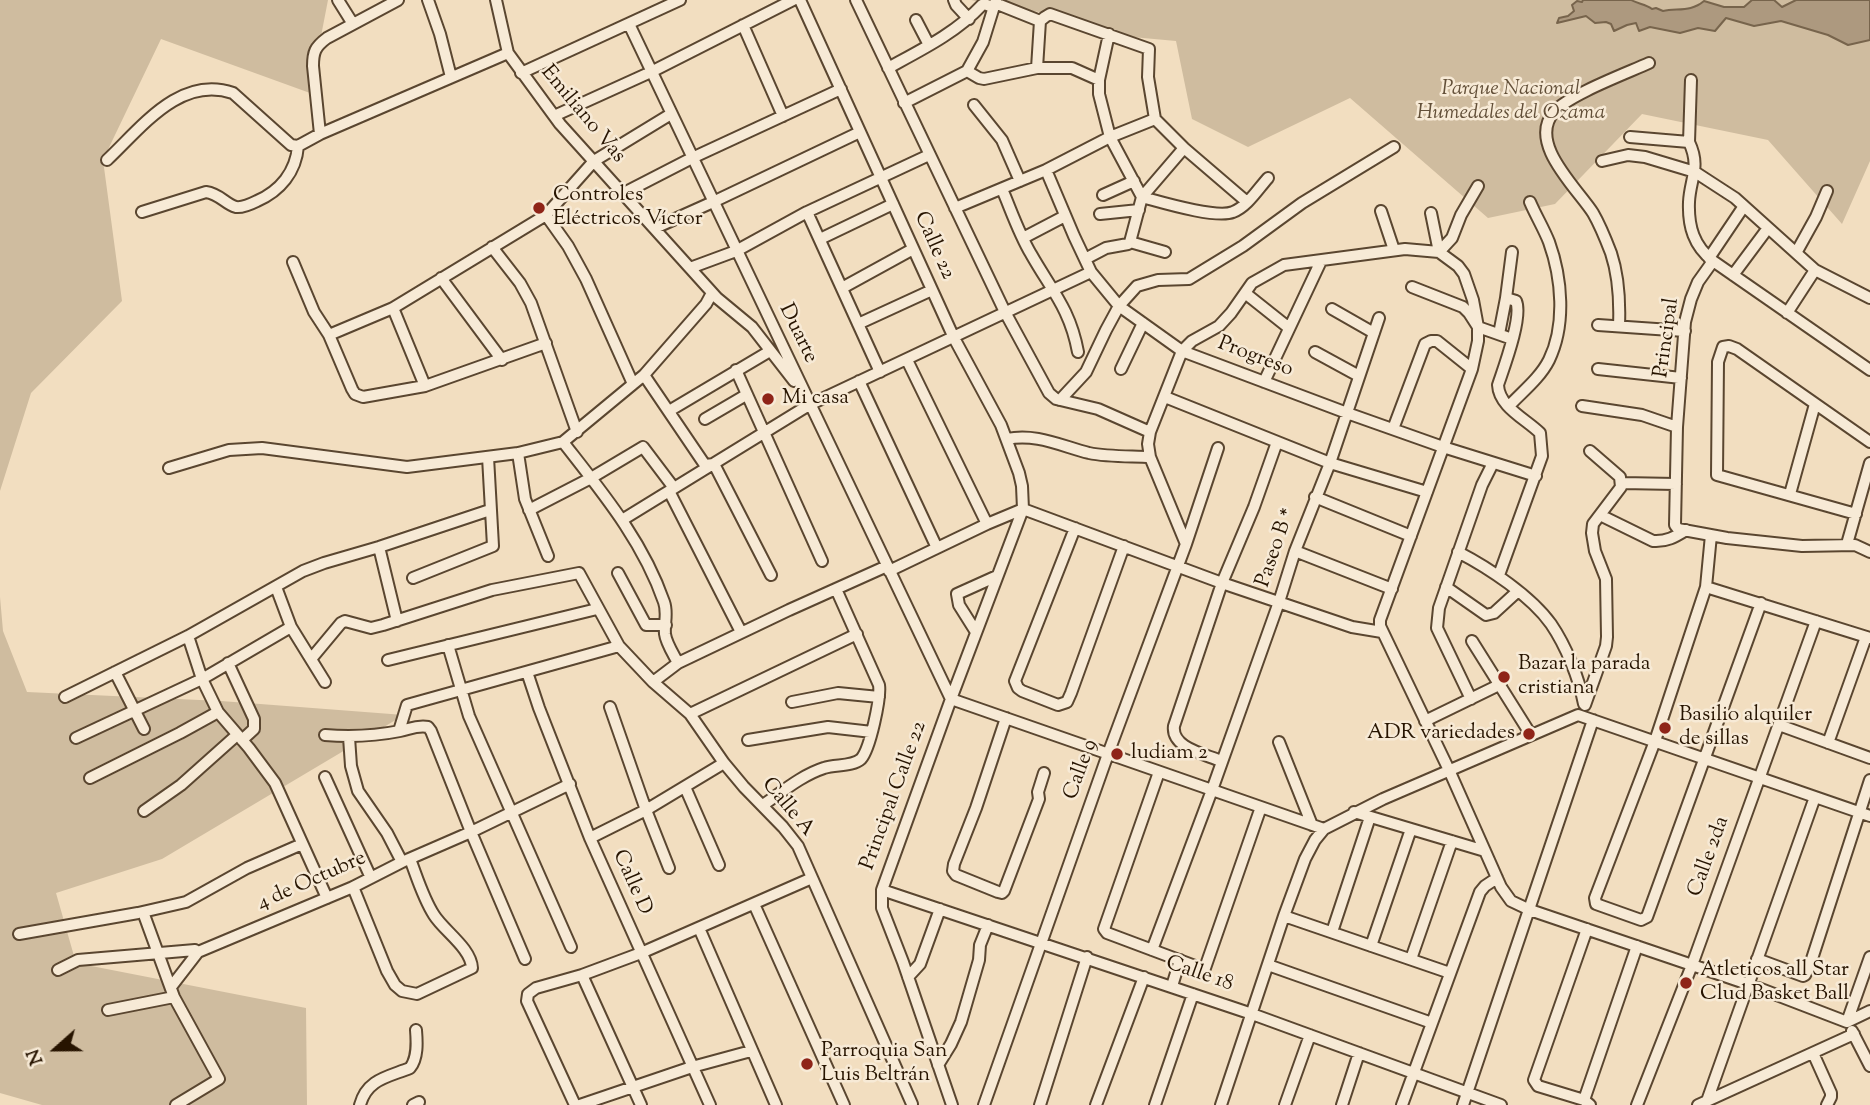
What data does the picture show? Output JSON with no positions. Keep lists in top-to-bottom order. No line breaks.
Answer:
{"streets":{"street":["Emiliano Vas","Calle 22","Duarte","Principal","Progreso","Paseo B *","Calle 9","Principal Calle 22","Calle A","Calle 2da","4 de Octubre","Calle D","Calle 18"]},"crossings":[["Emiliano Vas","Duarte"],["Calle 22","Principal Calle 22"],["Duarte","Principal Calle 22"],["Progreso","Paseo B *"],["Calle 9","Calle 18"],["Principal Calle 22","Calle 18"],["4 de Octubre","Calle D"]],"parks":["Parque Nacional Humedales del Ozama"],"places":["Controles Eléctricos Víctor","Mi casa","Bazar la parada cristiana","Basilio alquiler de sillas","ADR variedades","ludiam 2","Atleticos all Star Clud Basket Ball","Parroquia San Luis Beltrán"],"north":"left"}
